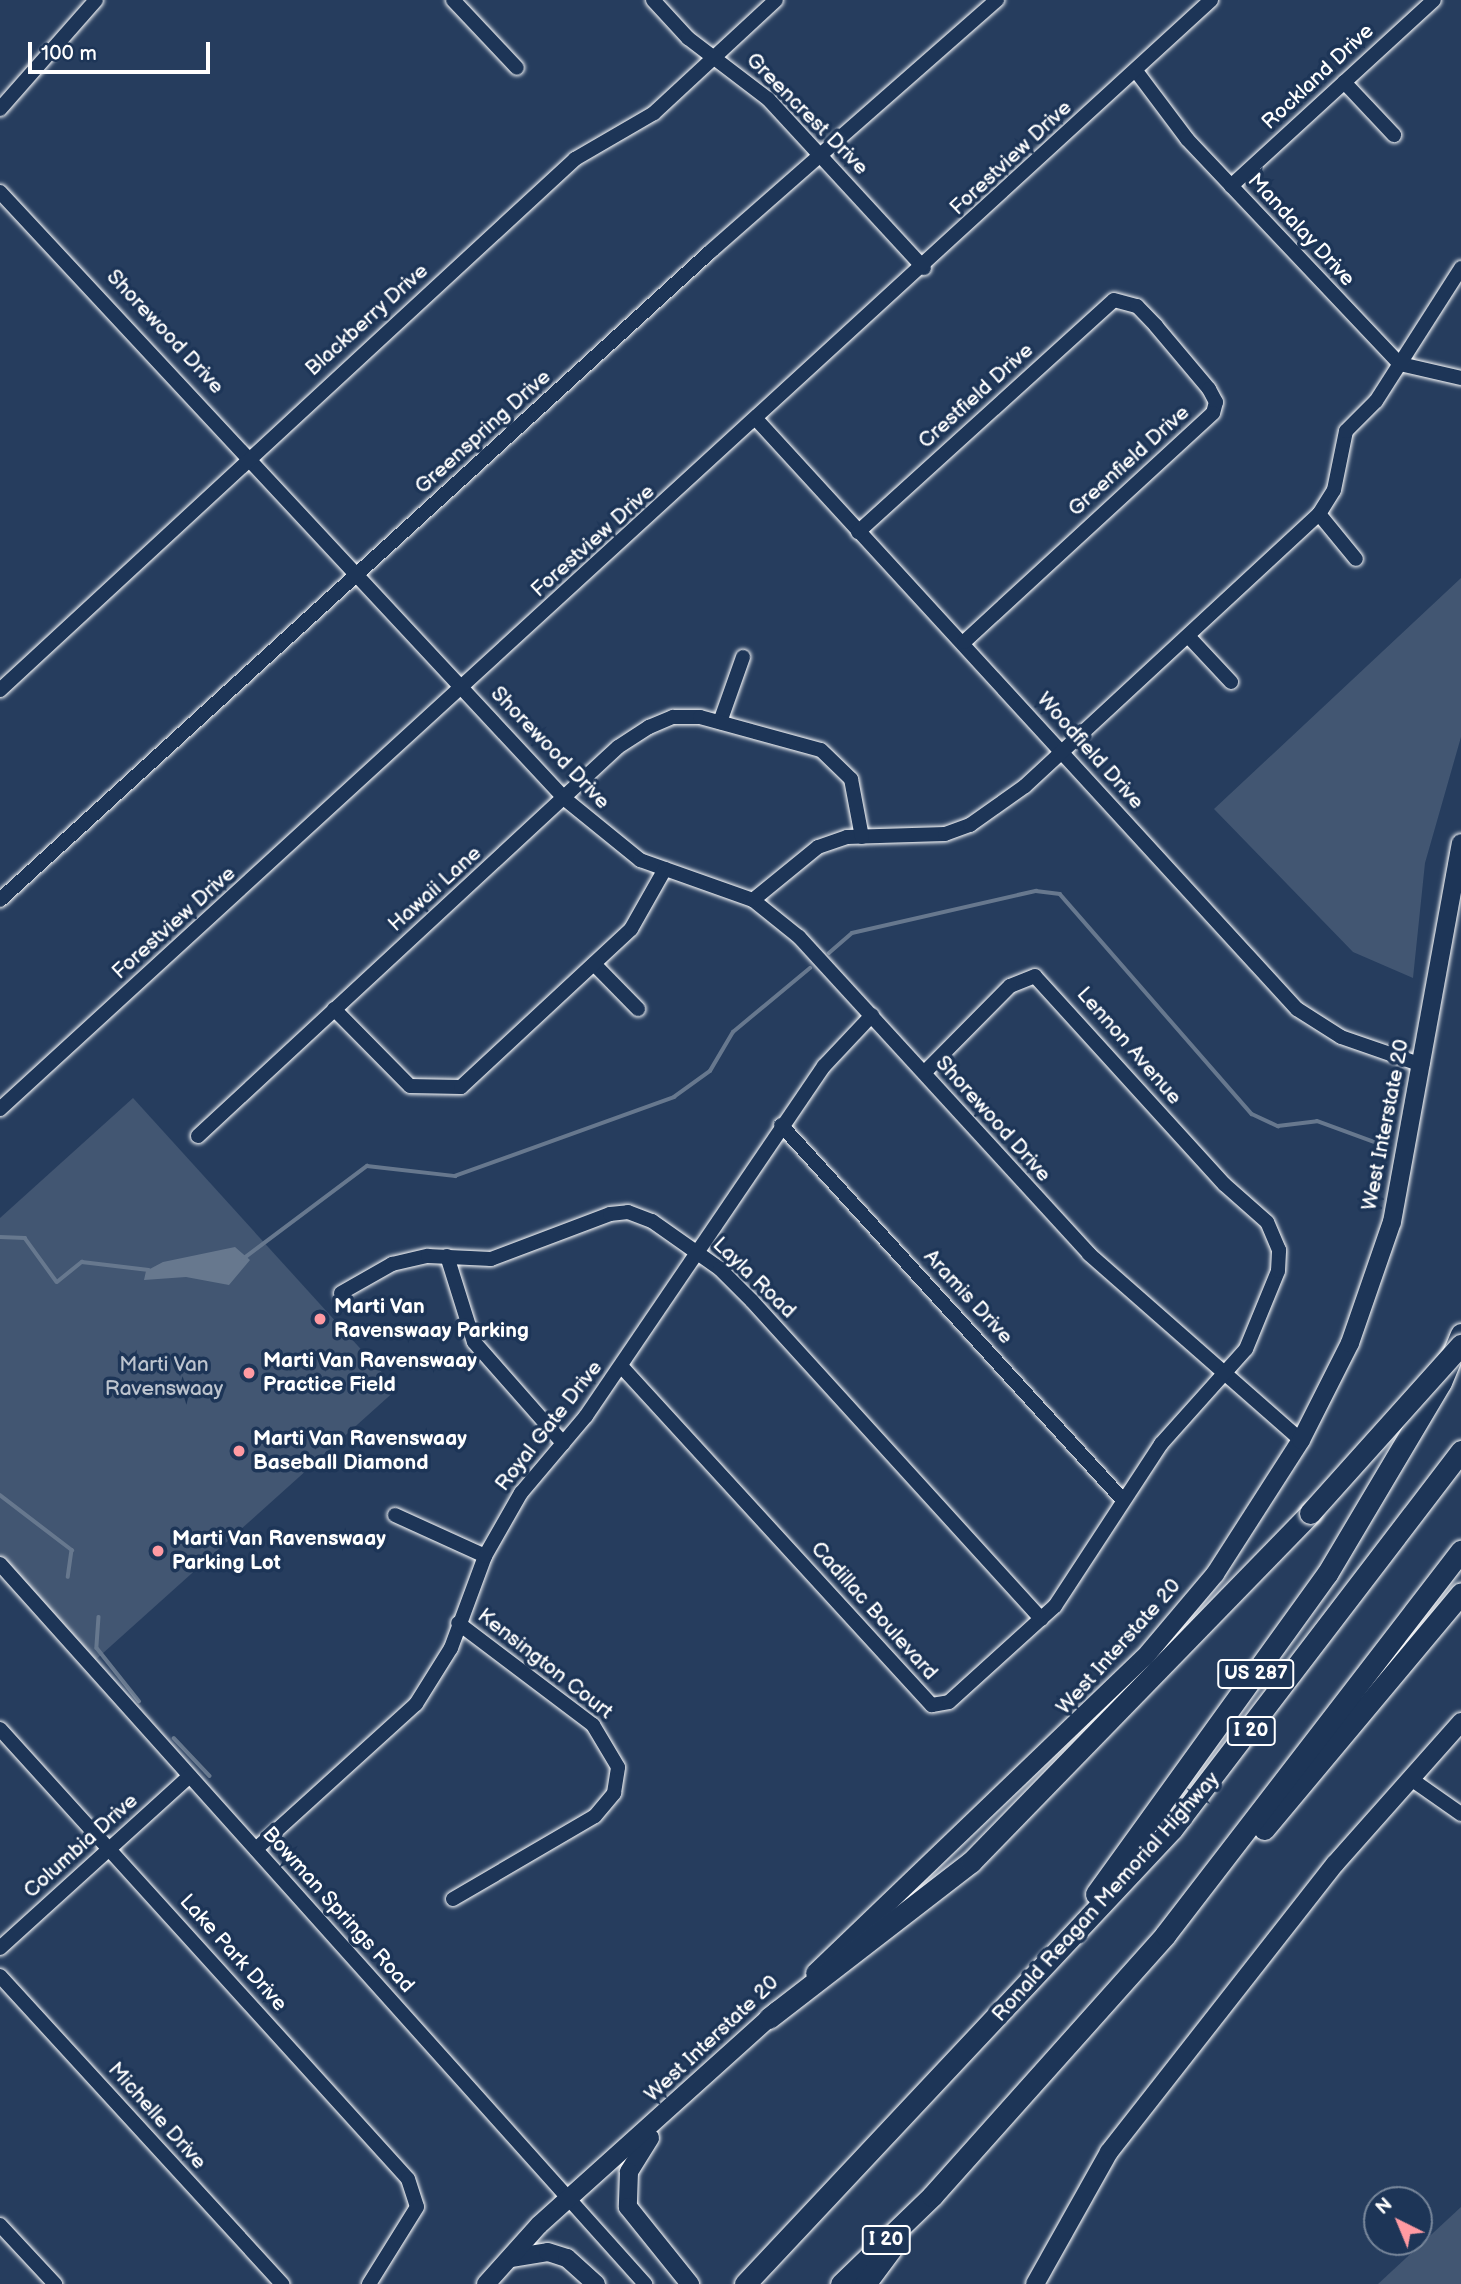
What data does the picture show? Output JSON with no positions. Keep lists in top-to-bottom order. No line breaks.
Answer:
{"streets":{"highway":["US 287","I 20","Ronald Reagan Memorial Highway"],"main road":["West Interstate 20"],"street":["Rockland Drive","Greencrest Drive","Forestview Drive","Mandalay Drive","Blackberry Drive","Shorewood Drive","Crestfield Drive","Greenspring Drive","Greenfield Drive","Woodfield Drive","Hawaii Lane","Lennon Avenue","Layla Road","Aramis Drive","Royal Gate Drive","Cadillac Boulevard","Kensington Court","Columbia Drive","Bowman Springs Road","Lake Park Drive","Michelle Drive"]},"crossings":[["Rockland Drive","Mandalay Drive"],["Greencrest Drive","Forestview Drive"],["Greencrest Drive","Blackberry Drive"],["Greencrest Drive","Greenspring Drive"],["Forestview Drive","Mandalay Drive"],["Forestview Drive","Shorewood Drive"],["Forestview Drive","Woodfield Drive"],["Blackberry Drive","Shorewood Drive"],["Shorewood Drive","Greenspring Drive"],["Shorewood Drive","Hawaii Lane"],["Shorewood Drive","Lennon Avenue"],["Shorewood Drive","West Interstate 20"],["Shorewood Drive","Royal Gate Drive"],["Shorewood Drive","Cadillac Boulevard"],["Crestfield Drive","Greenfield Drive"],["Crestfield Drive","Woodfield Drive"],["Greenfield Drive","Woodfield Drive"],["Woodfield Drive","West Interstate 20"],["Lennon Avenue","Cadillac Boulevard"],["West Interstate 20","Bowman Springs Road"],["Layla Road","Royal Gate Drive"],["Layla Road","Cadillac Boulevard"],["Aramis Drive","Royal Gate Drive"],["Aramis Drive","Cadillac Boulevard"],["Royal Gate Drive","Cadillac Boulevard"],["Royal Gate Drive","Kensington Court"],["Royal Gate Drive","Bowman Springs Road"],["US 287","Ronald Reagan Memorial Highway"],["Columbia Drive","Bowman Springs Road"],["Columbia Drive","Lake Park Drive"]],"parks":["Marti Van Ravenswaay"],"places":["Marti Van Ravenswaay Parking","Marti Van Ravenswaay Practice Field","Marti Van Ravenswaay Baseball Diamond","Marti Van Ravenswaay Parking Lot"],"scale_bar":"100 m","north":"top left"}
